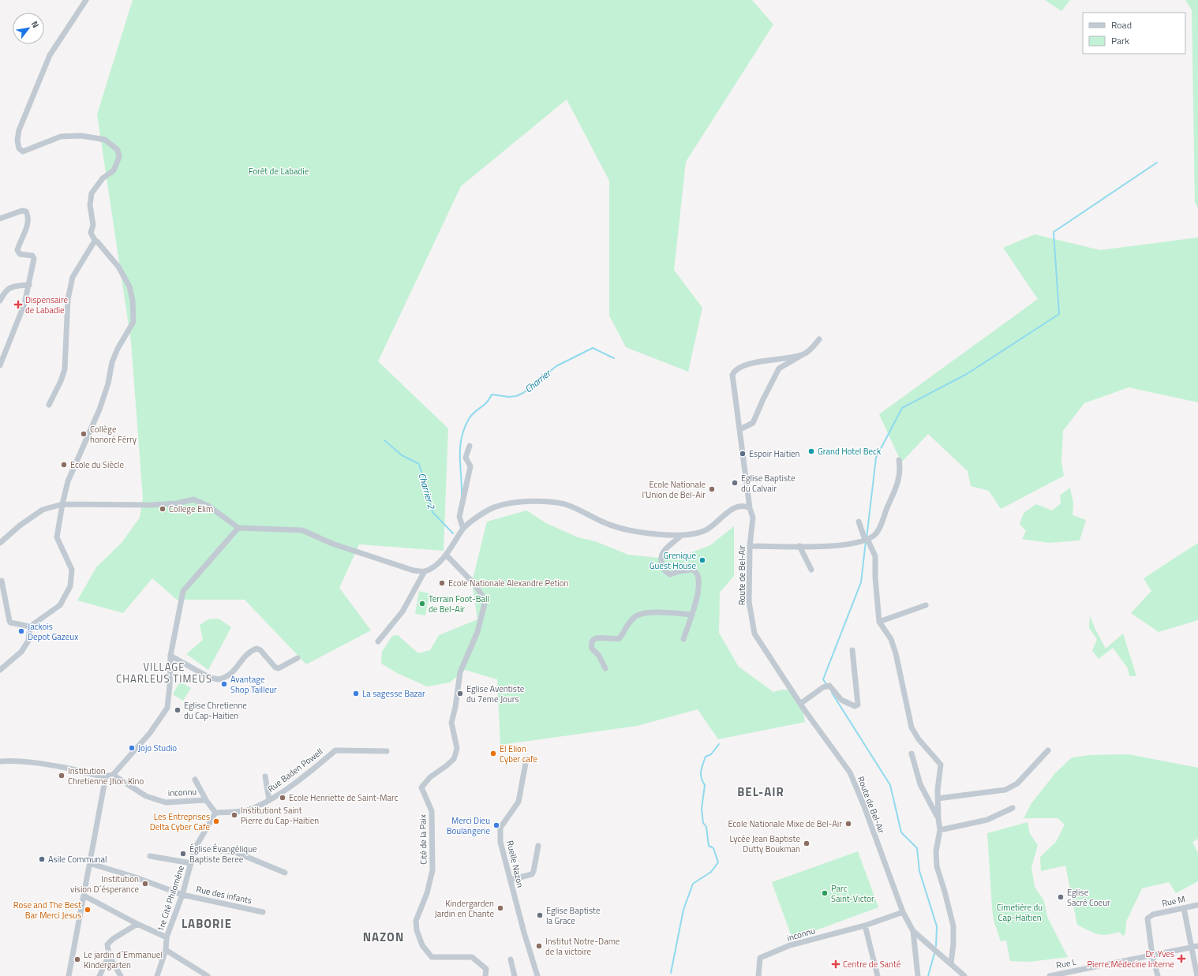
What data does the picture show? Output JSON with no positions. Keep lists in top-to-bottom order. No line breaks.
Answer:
{"streets":{"street":["Route de Bel-Air","Rue Baden Powell","inconnu","Cité de la Paix","Ruelle Nazon","Rue des infants","1re Cité Philomène","Rue M","Rue L"]},"crossings":[["Route de Bel-Air","inconnu"],["Rue Baden Powell","inconnu"],["Rue Baden Powell","1re Cité Philomène"],["inconnu","1re Cité Philomène"],["Rue des infants","1re Cité Philomène"],["Rue M","Rue L"]],"districts":["VILLAGE CHARLEUS TIMEUS","BEL-AIR","LABORIE","NAZON"],"water":["Charrier","Charrier 2"],"parks":["Forêt de Labadie","Cimetière du Cap-Haïtien"],"places":{"health":["Dispensaire de Labadie","Dr, Yves Pierre,Médecine Interne","Centre de Santé"],"other":["Collège honoré Férry","Grand Hotel Beck","Espoir Haitien","Ecole du Siècle","Eglise Baptiste du Calvair","Ecole Nationale l'Union de Bel-Air","College Elim","Grenique Guest House","Ecole Nationale Alexandre Petion","Terrain Foot-Ball de Bel-Air","Jackois Depot Gazeux","Avantage Shop Tailleur","La sagesse Bazar","Eglise Aventiste du 7eme Jours","Eglise Chretienne du Cap-Haitien","Jojo Studio","El Elion Cyber cafe","Institution Chretienne Jhon Kino","Ecole Henriette de Saint-Marc","Institutiont Saint Pierre du Cap-Haitien","Les Entreprises Delta Cyber Cafe","Ecole Nationale Mixe de Bel-Air","Merci Dieu Boulangerie","Lycée Jean Baptiste Dutty Boukman","Église Évangélique Baptiste Beree","Asile Communal","Institution vision D´ésperance","Parc Saint-Victor","Eglise Sacré Coeur","Kindergarden Jardin en Chante","Rose and The Best Bar Merci Jesus","Eglise Baptiste la Grace","Institut Notre-Dame de la victoire","Le jardin d´Emmanuel Kindergarten"]},"legend":["Road","Park"],"north":"top right"}
